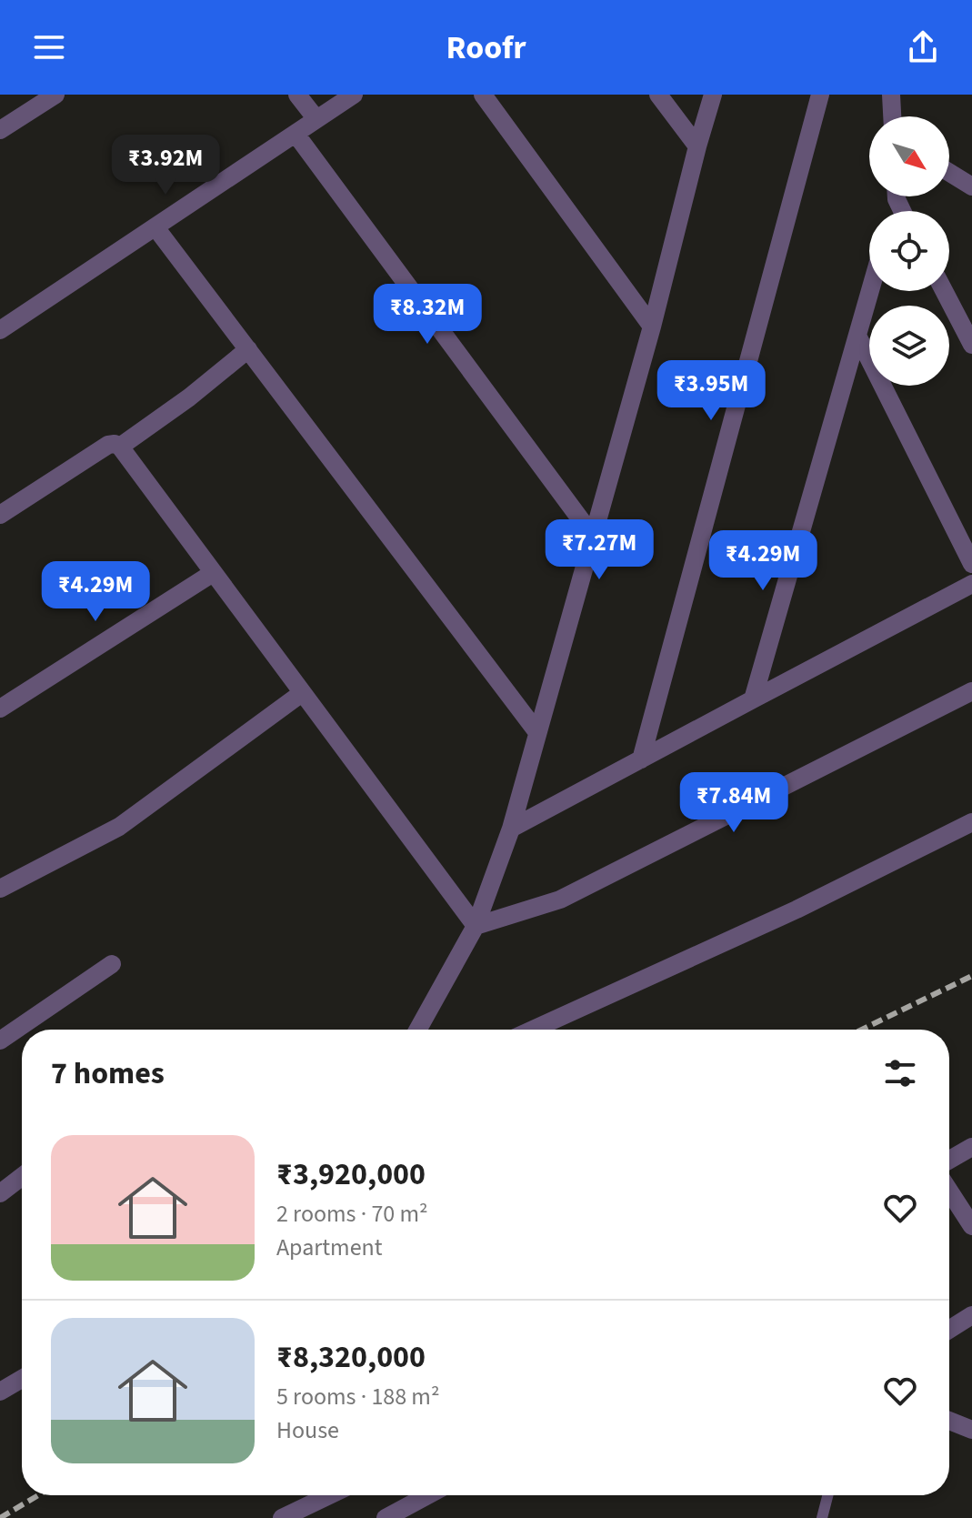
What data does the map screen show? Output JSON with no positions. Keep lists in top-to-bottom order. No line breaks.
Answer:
{"north":"bottom right","page":{"header":"Roofr","price":["₹3.92M","₹8.32M","₹3.95M","₹7.27M","₹4.29M","₹4.29M","₹7.84M"],"heading":"7 homes","list":[{"name":"₹3,920,000","note":"2 rooms · 70 m² · Apartment"},{"name":"₹8,320,000","note":"5 rooms · 188 m² · House"}]}}
